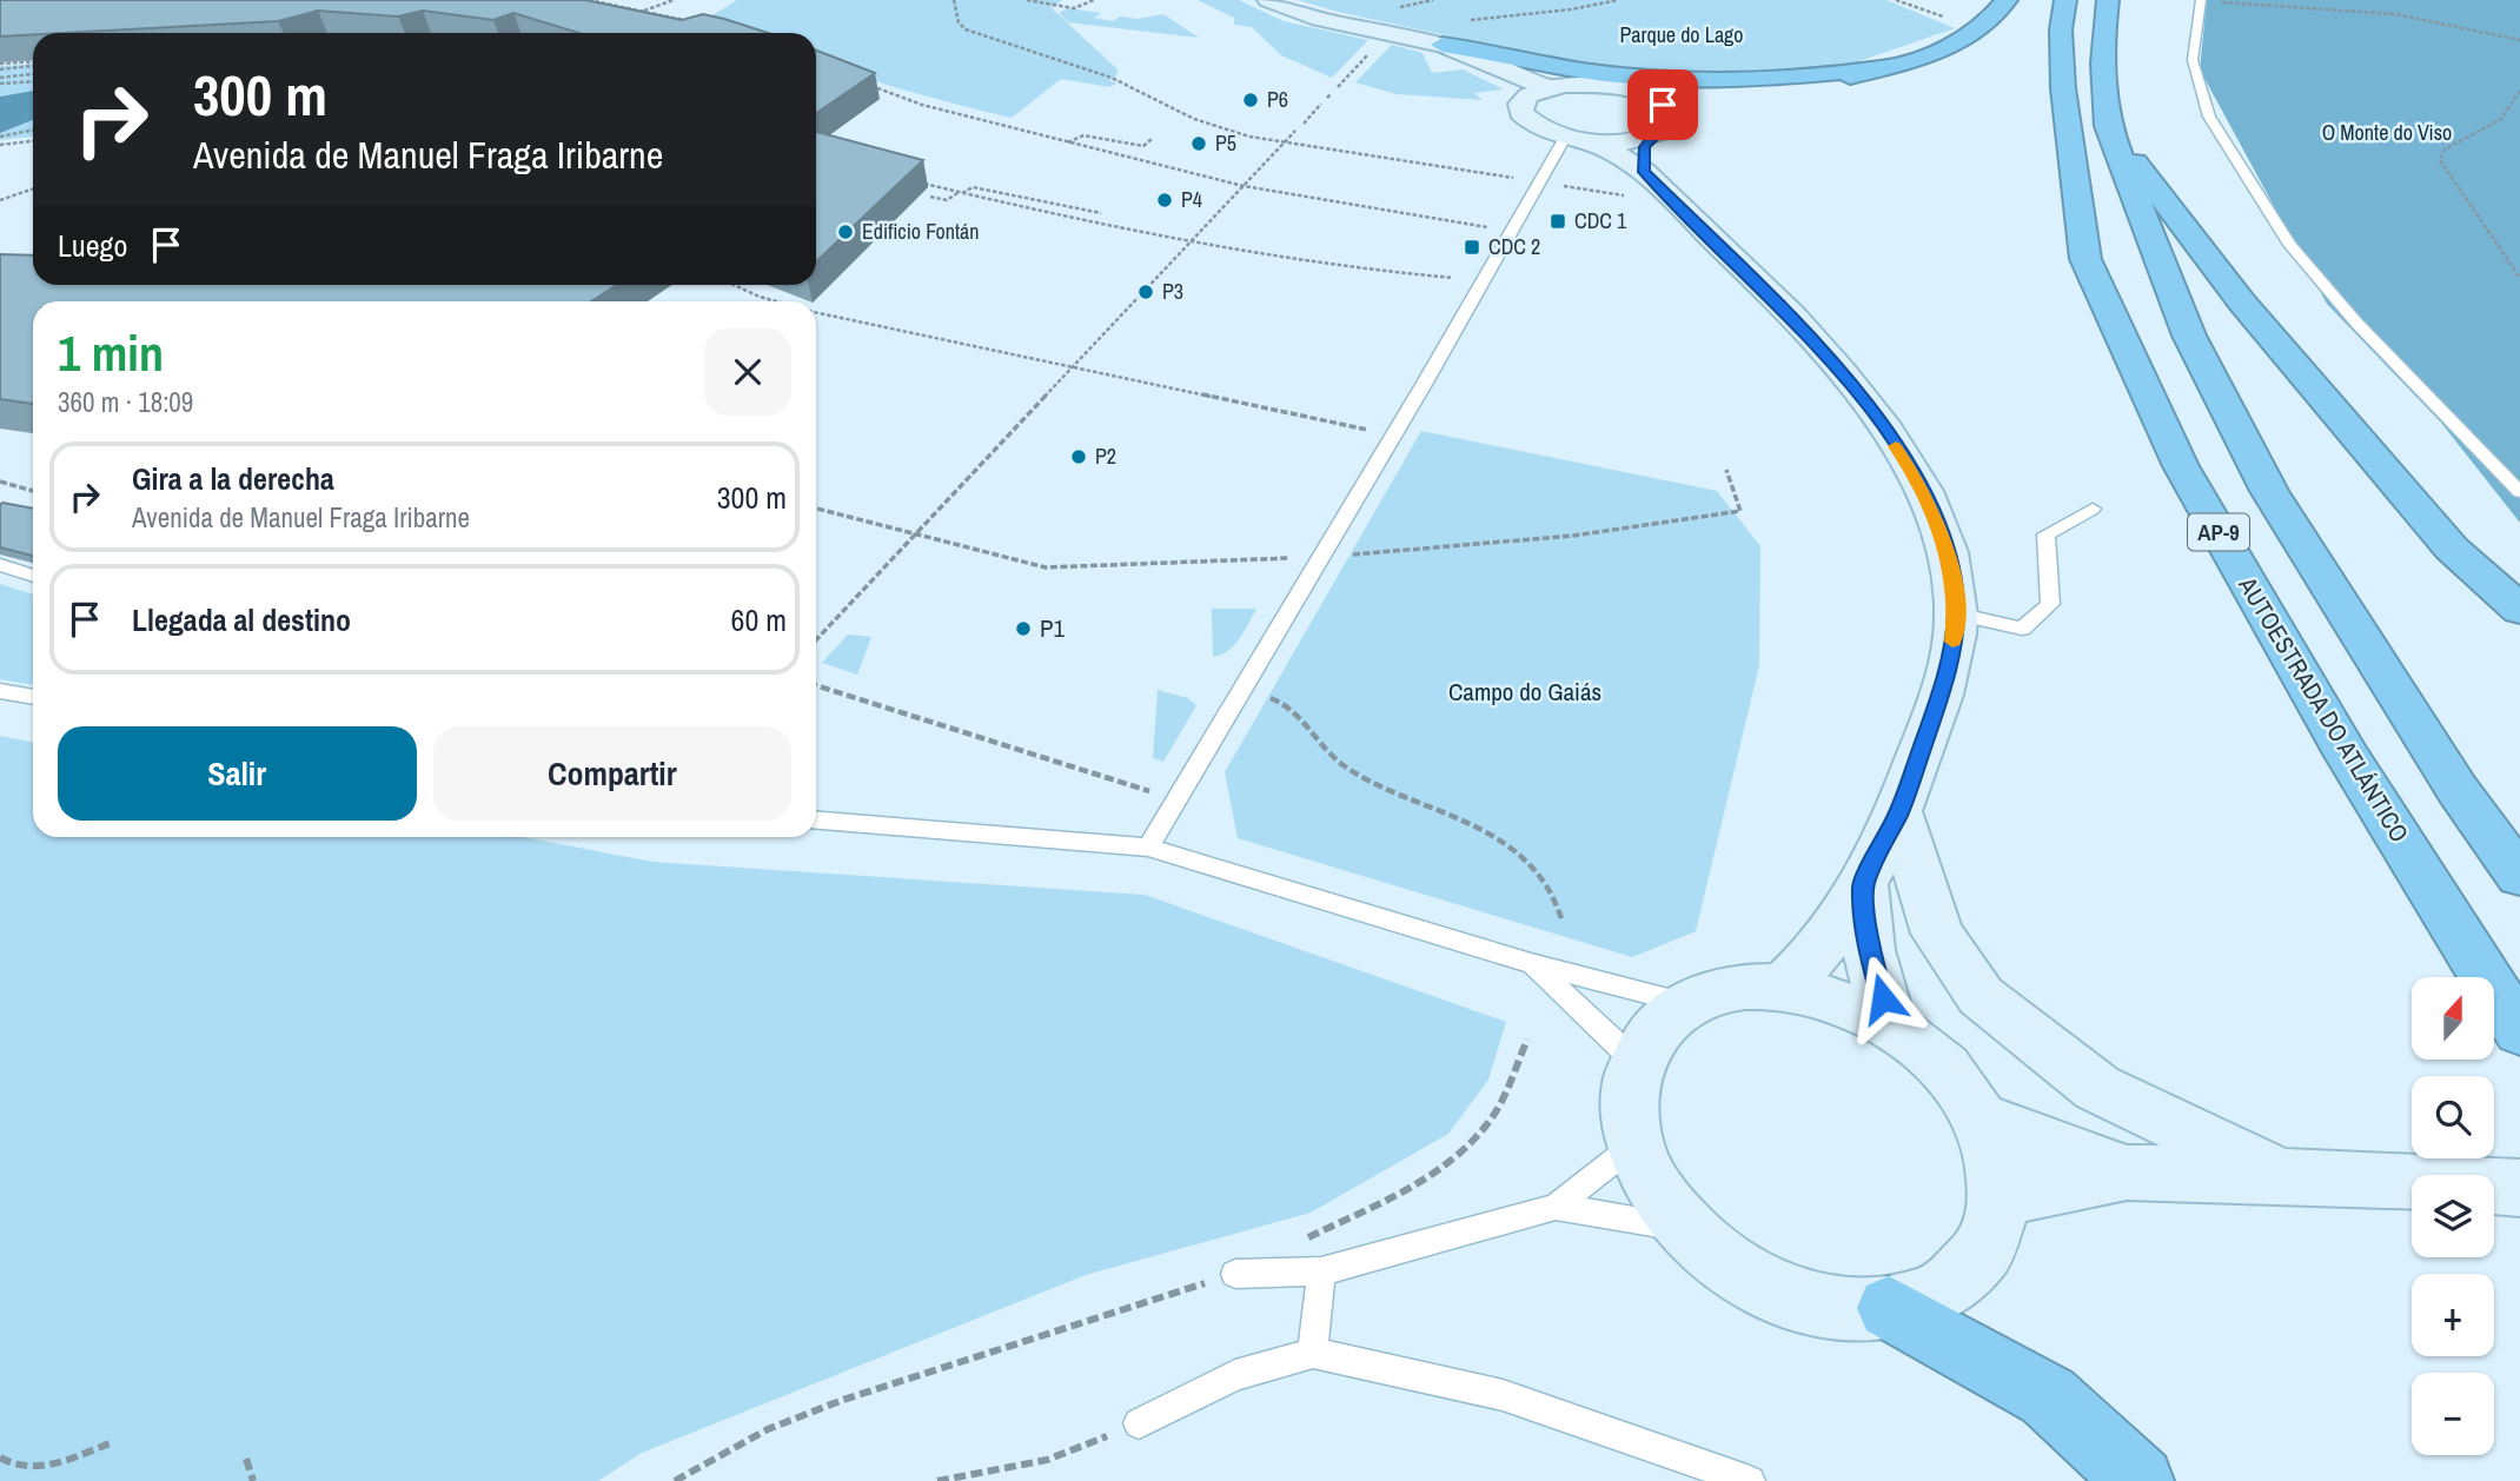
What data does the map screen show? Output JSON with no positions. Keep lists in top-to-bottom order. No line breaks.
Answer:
{"streets":{"highway":["AP-9","AUTOESTRADA DO ATLÁNTICO"]},"parks":["Parque do Lago","O Monte do Viso","Campo do Gaiás"],"places":{"other":["P6","P5","P4","Edificio Fontán","P3","P2","P1"],"transit":["CDC 1","CDC 2"]},"north":"top","page":{"turn":["300 m","Avenida de Manuel Fraga Iribarne"],"then":"Luego","heading":["1 min","360 m · 18:09"],"list":[{"name":"Gira a la derecha","note":"Avenida de Manuel Fraga Iribarne","value":"300 m"},{"name":"Llegada al destino","value":"60 m"}],"buttons":["Salir","Compartir"],"map_buttons":["+","−"]}}
